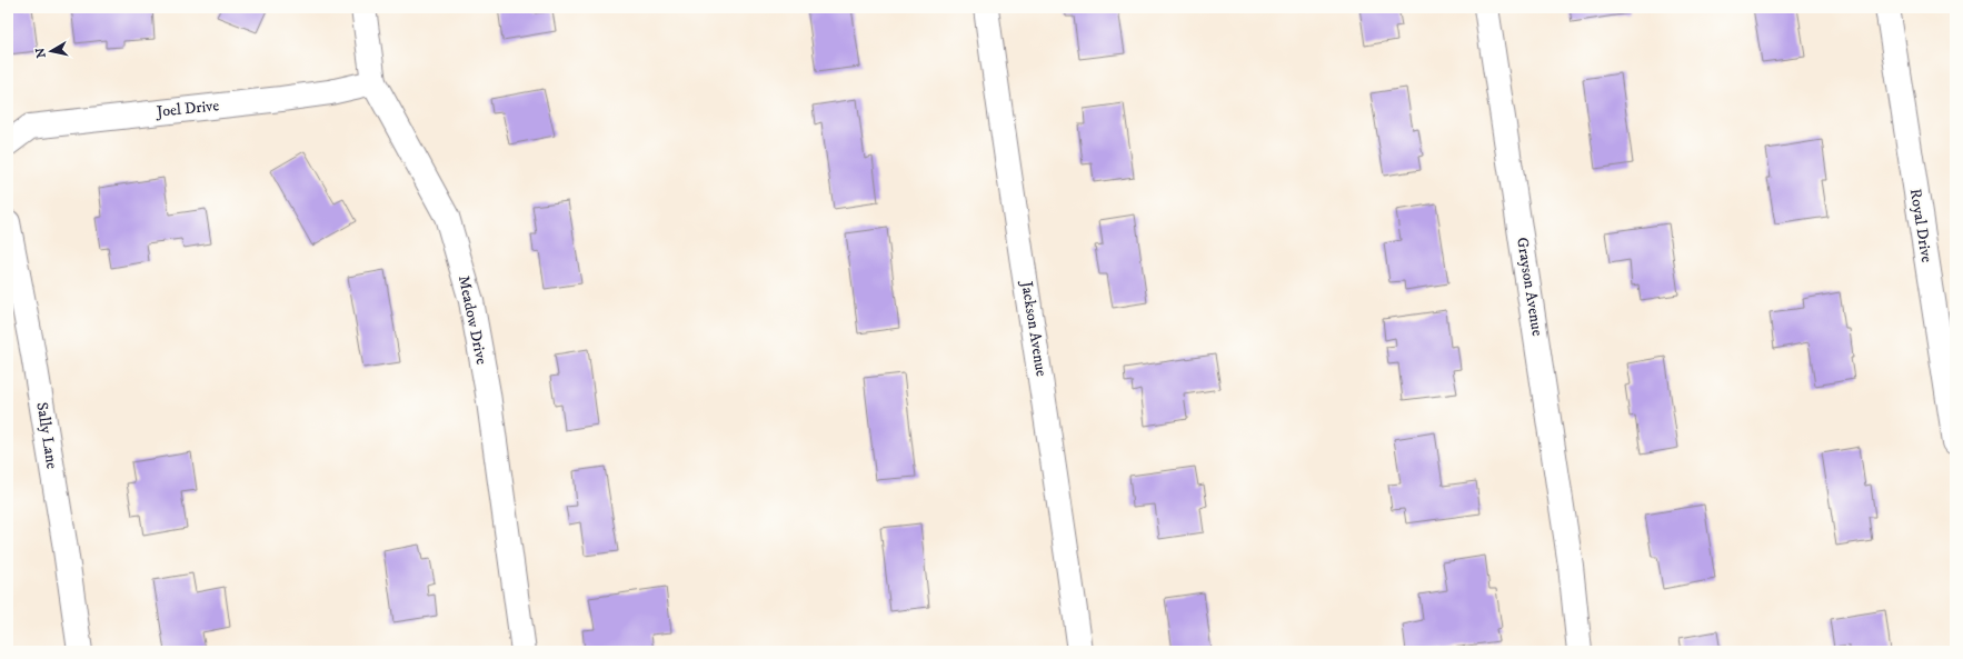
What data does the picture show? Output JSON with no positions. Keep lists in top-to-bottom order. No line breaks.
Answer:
{"streets":{"street":["Joel Drive","Royal Drive","Grayson Avenue","Meadow Drive","Jackson Avenue","Sally Lane"]},"crossings":[["Joel Drive","Meadow Drive"]],"north":"left"}
